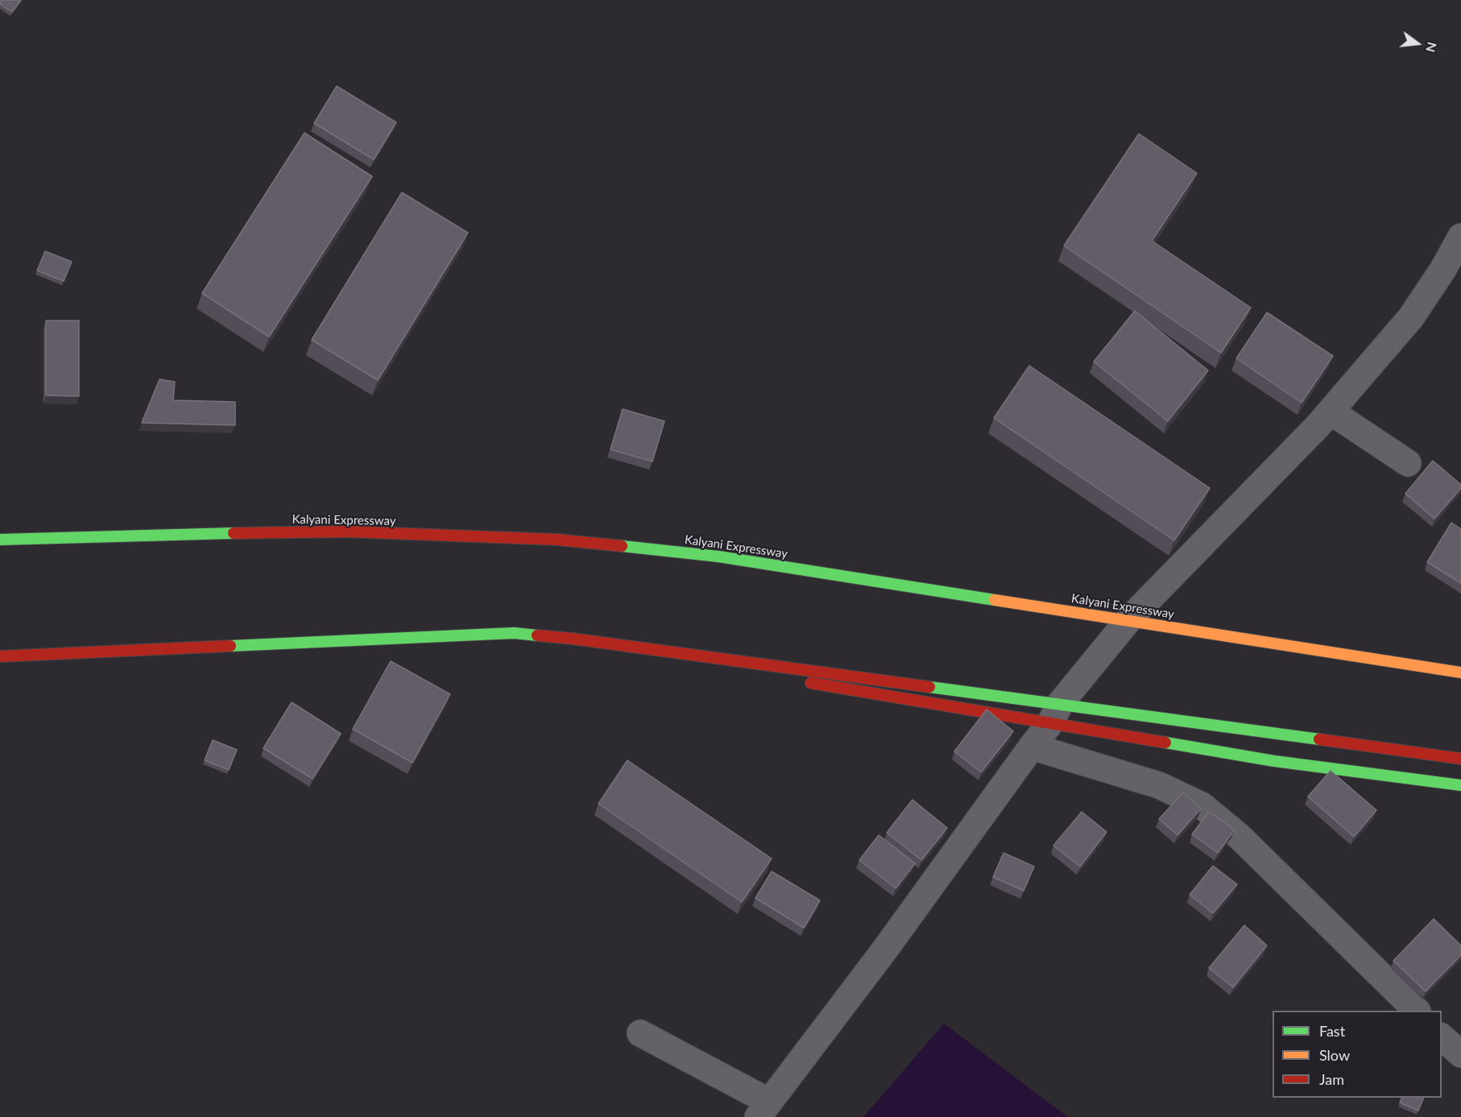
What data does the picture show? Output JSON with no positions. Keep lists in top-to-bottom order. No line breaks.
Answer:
{"streets":{"main road":["Kalyani Expressway"]},"legend":["Fast","Slow","Jam"],"north":"right"}
